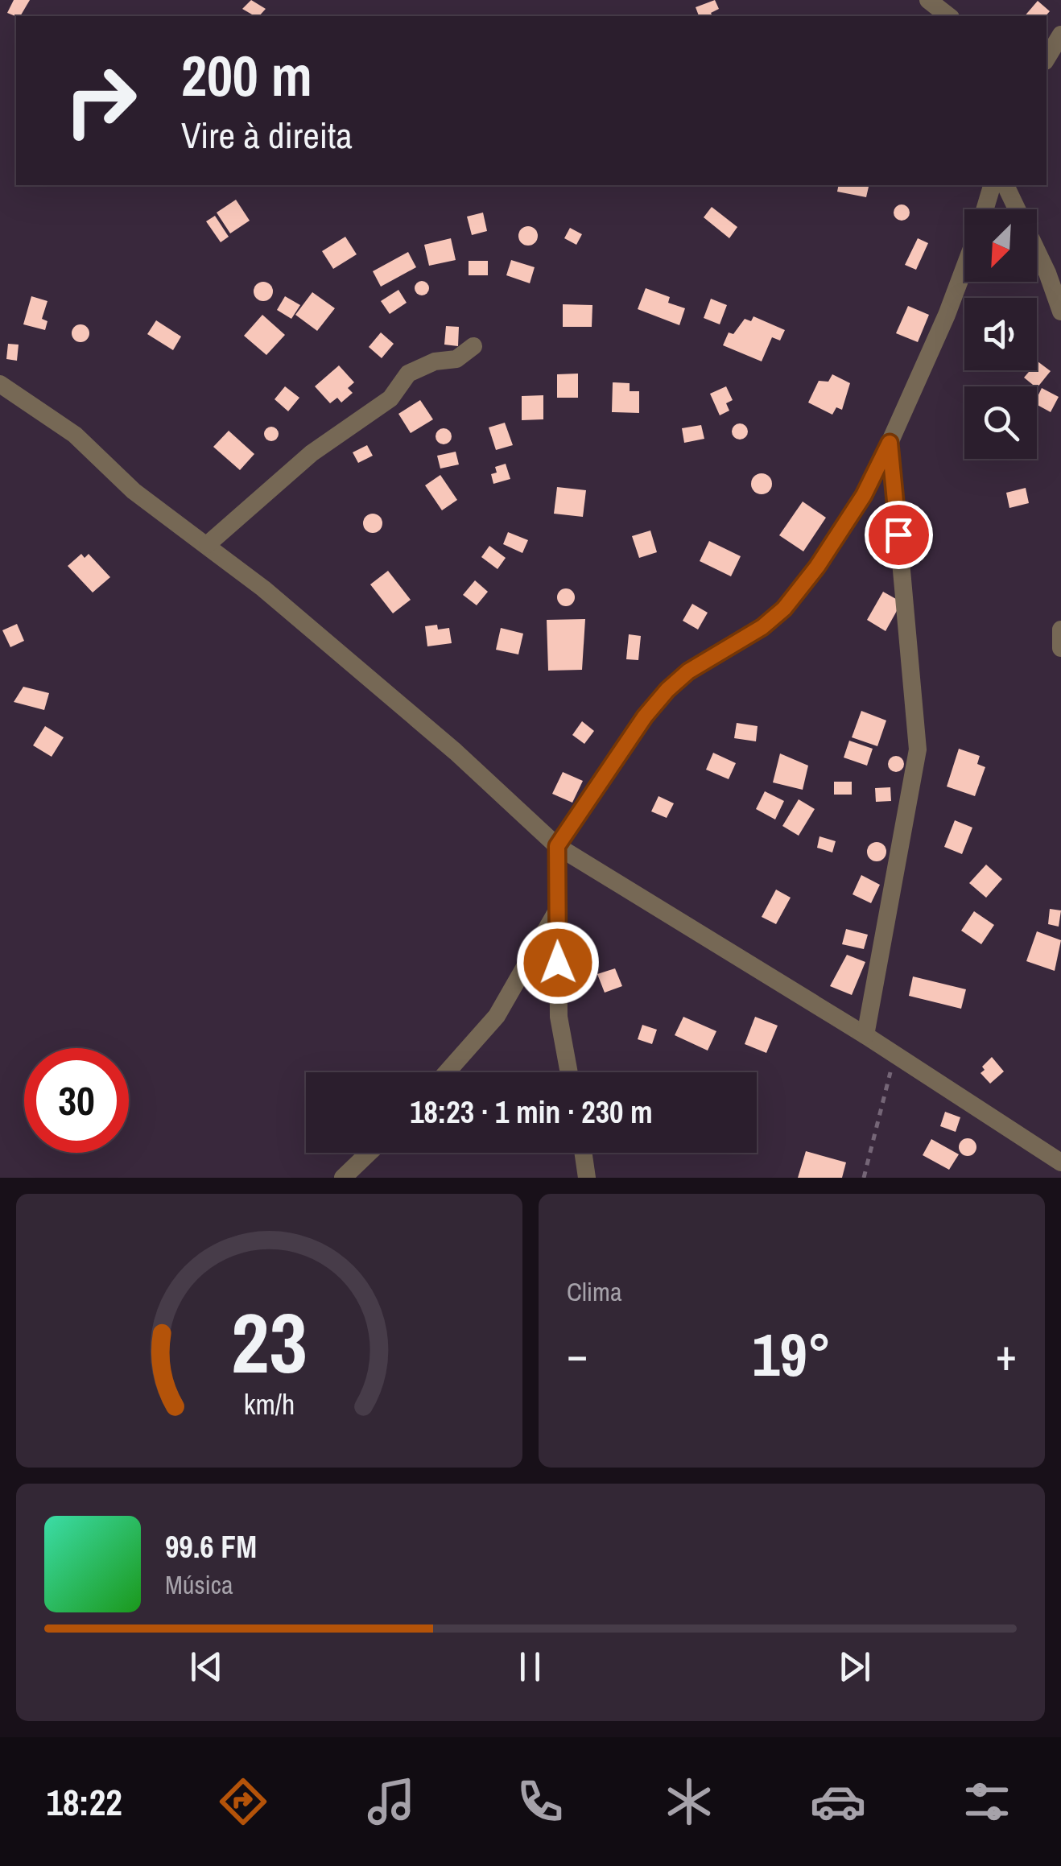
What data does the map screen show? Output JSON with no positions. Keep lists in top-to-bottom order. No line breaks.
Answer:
{"north":"bottom left","page":{"turn":["200 m","Vire à direita"],"limit":"30","trip":"18:23 · 1 min · 230 m","tile":"Clima","heat":["−","19°","+"],"song":["99.6 FM","Música"],"tabs":"18:22","gauge":["23","km/h"]}}
